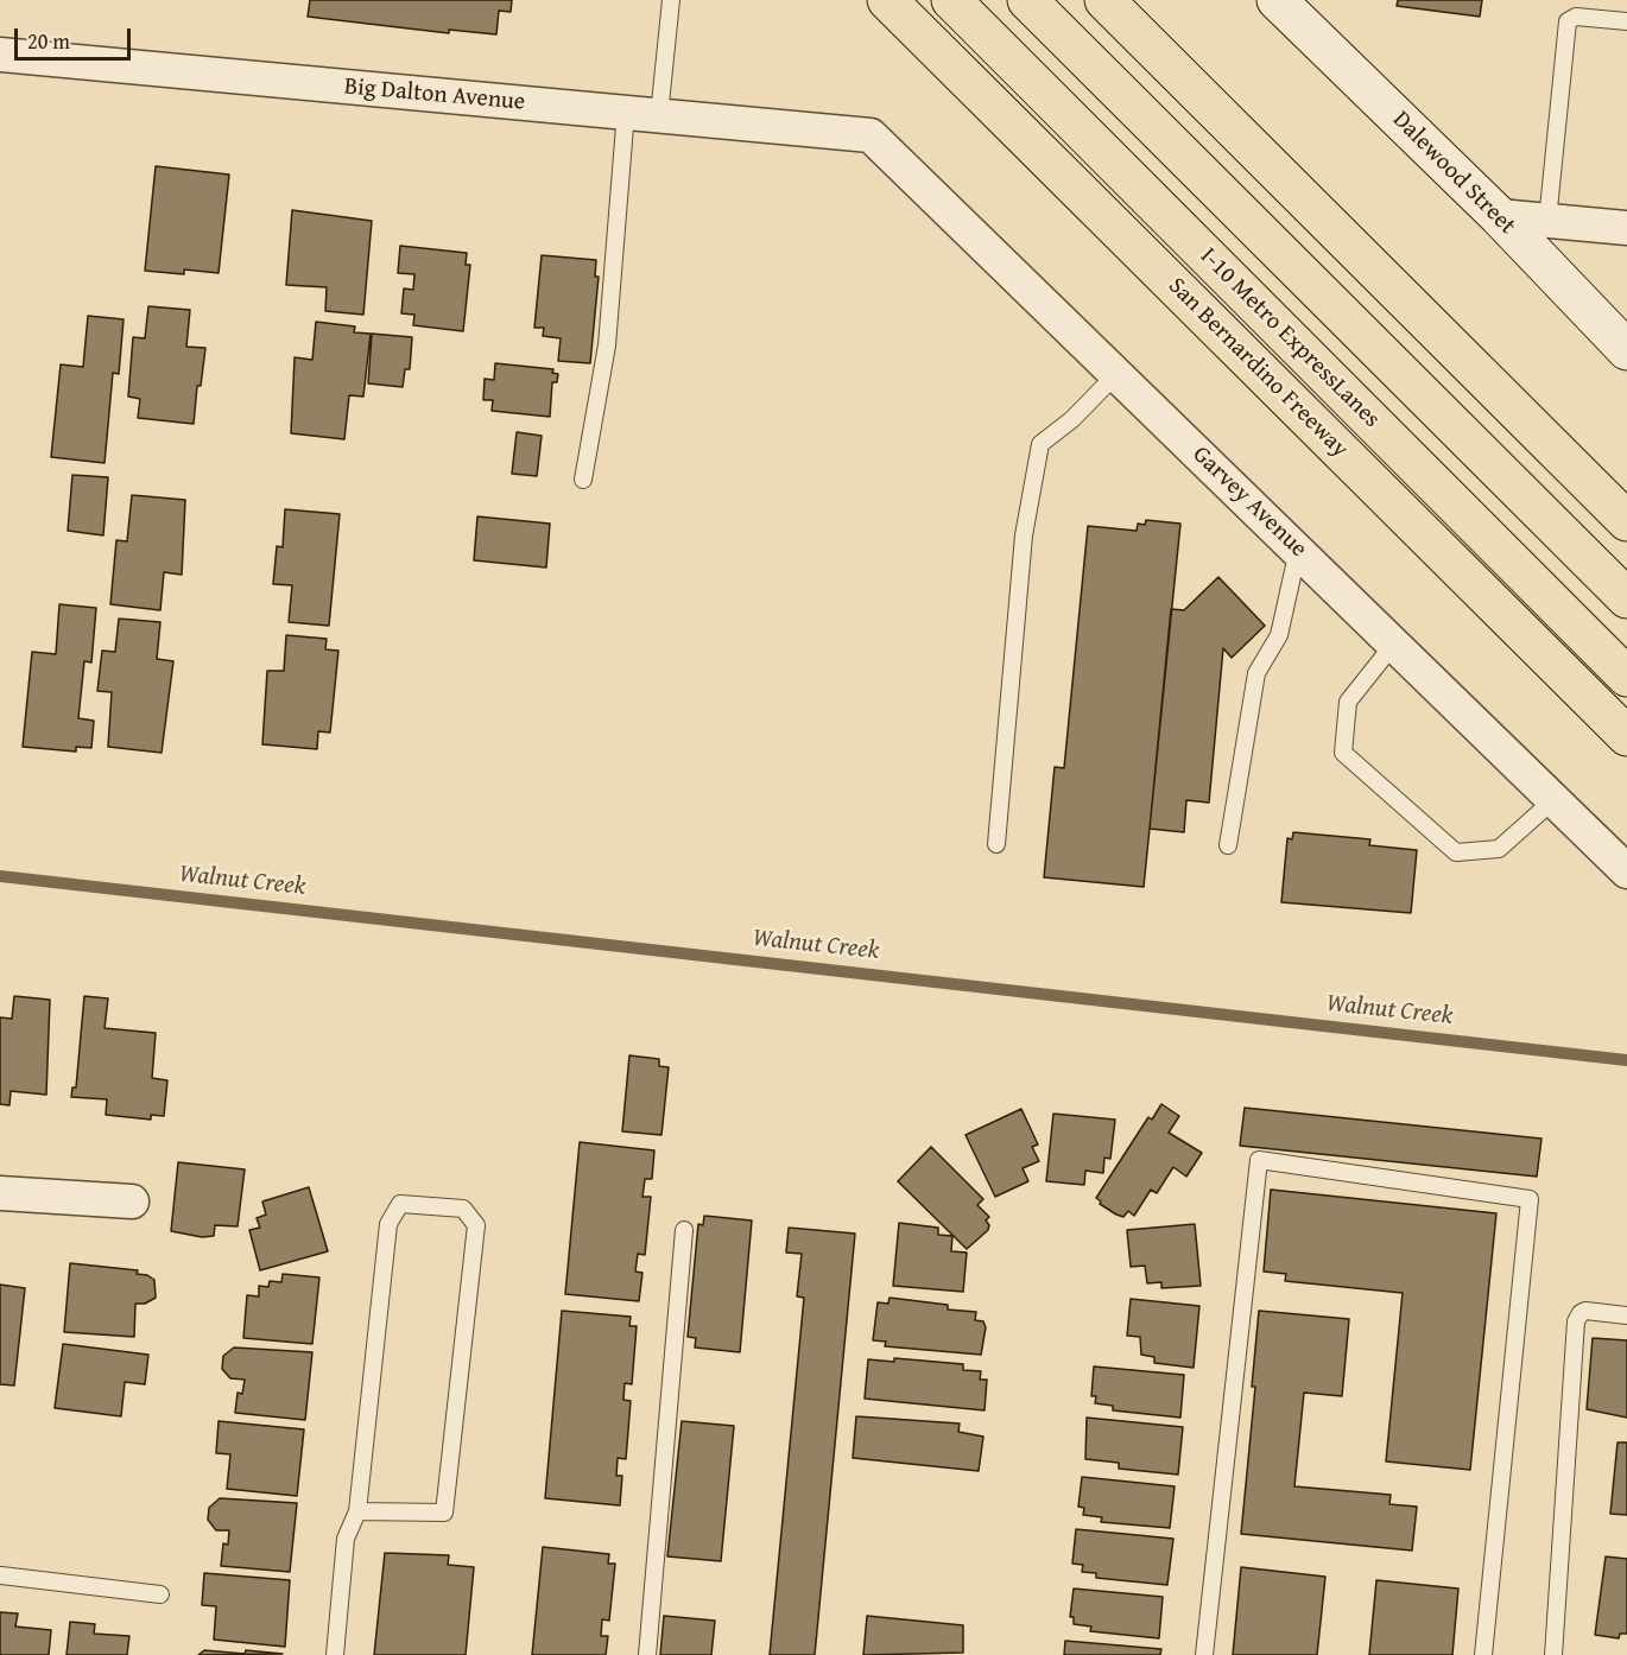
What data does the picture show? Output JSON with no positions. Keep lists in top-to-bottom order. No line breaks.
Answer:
{"streets":{"highway":["I-10 Metro ExpressLanes","San Bernardino Freeway"],"street":["Big Dalton Avenue","Dalewood Street","Garvey Avenue"]},"crossings":[["Big Dalton Avenue","Garvey Avenue"]],"water":["Walnut Creek"],"scale_bar":"20 m"}
